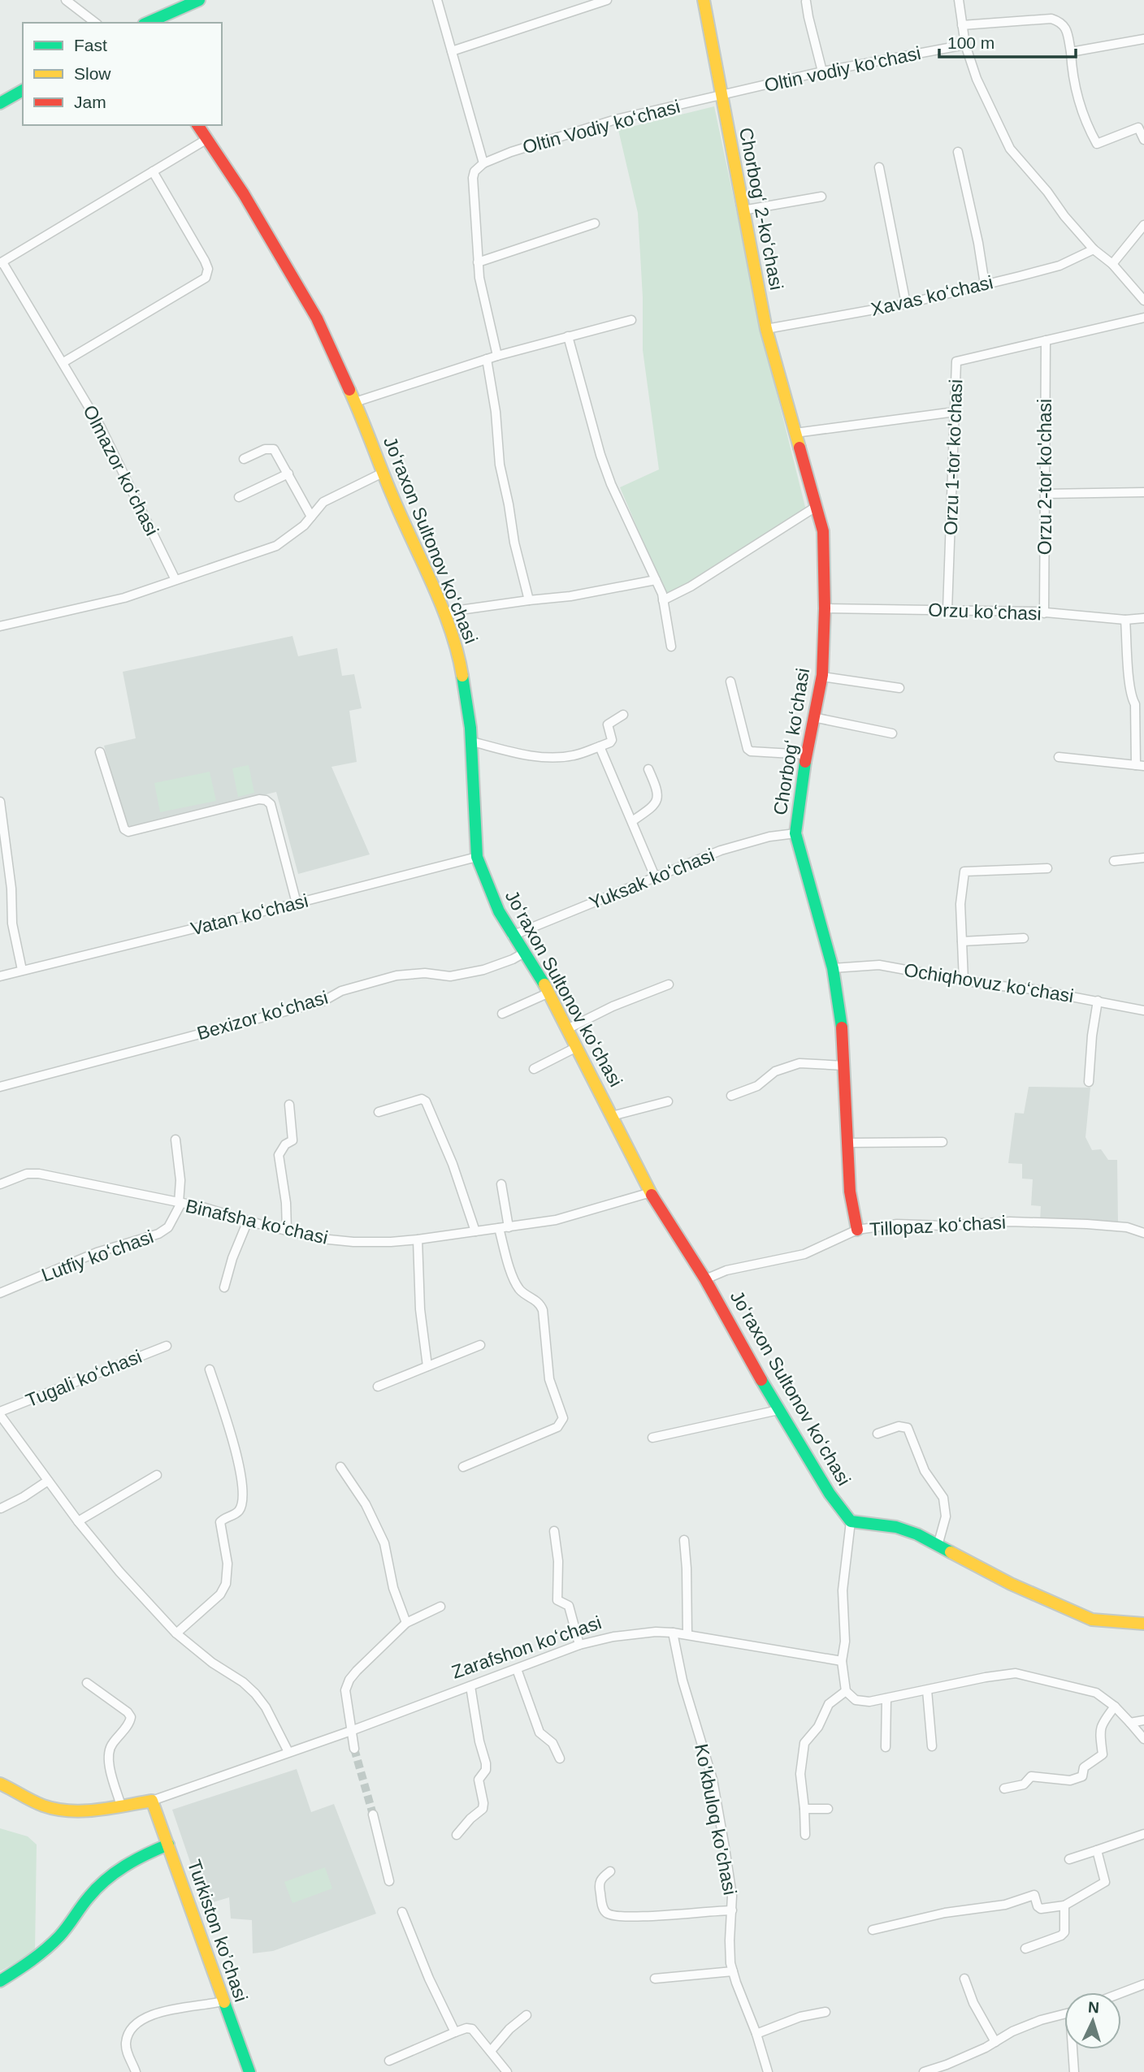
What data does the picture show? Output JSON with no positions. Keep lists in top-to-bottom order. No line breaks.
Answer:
{"streets":{"street":["Oltin vodiy ko'chasi","Oltin Vodiy koʻchasi","Chorbogʻ 2-koʻchasi","Xavas koʻchasi","Orzu 1-tor ko'chasi","Olmazor koʻchasi","Orzu 2-tor ko'chasi","Joʻraxon Sultonov koʻchasi","Orzu koʻchasi","Chorbogʻ koʻchasi","Yuksak koʻchasi","Vatan koʻchasi","Ochiqhovuz koʻchasi","Bexizor koʻchasi","Binafsha koʻchasi","Tillopaz koʻchasi","Lutfiy koʻchasi","Tugali koʻchasi","Zarafshon koʻchasi","Ko'kbuloq ko'chasi","Turkiston ko’chasi"]},"crossings":[["Oltin vodiy ko'chasi","Oltin Vodiy koʻchasi"],["Oltin vodiy ko'chasi","Chorbogʻ 2-koʻchasi"],["Oltin Vodiy koʻchasi","Chorbogʻ 2-koʻchasi"],["Chorbogʻ 2-koʻchasi","Xavas koʻchasi"],["Chorbogʻ 2-koʻchasi","Chorbogʻ koʻchasi"],["Xavas koʻchasi","Chorbogʻ koʻchasi"],["Orzu 1-tor ko'chasi","Orzu 2-tor ko'chasi"],["Orzu 1-tor ko'chasi","Orzu koʻchasi"],["Olmazor koʻchasi","Joʻraxon Sultonov koʻchasi"],["Orzu 2-tor ko'chasi","Orzu koʻchasi"],["Joʻraxon Sultonov koʻchasi","Yuksak koʻchasi"],["Joʻraxon Sultonov koʻchasi","Vatan koʻchasi"],["Joʻraxon Sultonov koʻchasi","Bexizor koʻchasi"],["Joʻraxon Sultonov koʻchasi","Binafsha koʻchasi"],["Joʻraxon Sultonov koʻchasi","Tillopaz koʻchasi"],["Orzu koʻchasi","Chorbogʻ koʻchasi"],["Chorbogʻ koʻchasi","Yuksak koʻchasi"],["Chorbogʻ koʻchasi","Ochiqhovuz koʻchasi"],["Chorbogʻ koʻchasi","Tillopaz koʻchasi"],["Binafsha koʻchasi","Lutfiy koʻchasi"],["Zarafshon koʻchasi","Ko'kbuloq ko'chasi"],["Zarafshon koʻchasi","Turkiston ko’chasi"]],"legend":["Fast","Slow","Jam"],"scale_bar":"100 m","north":"top"}
